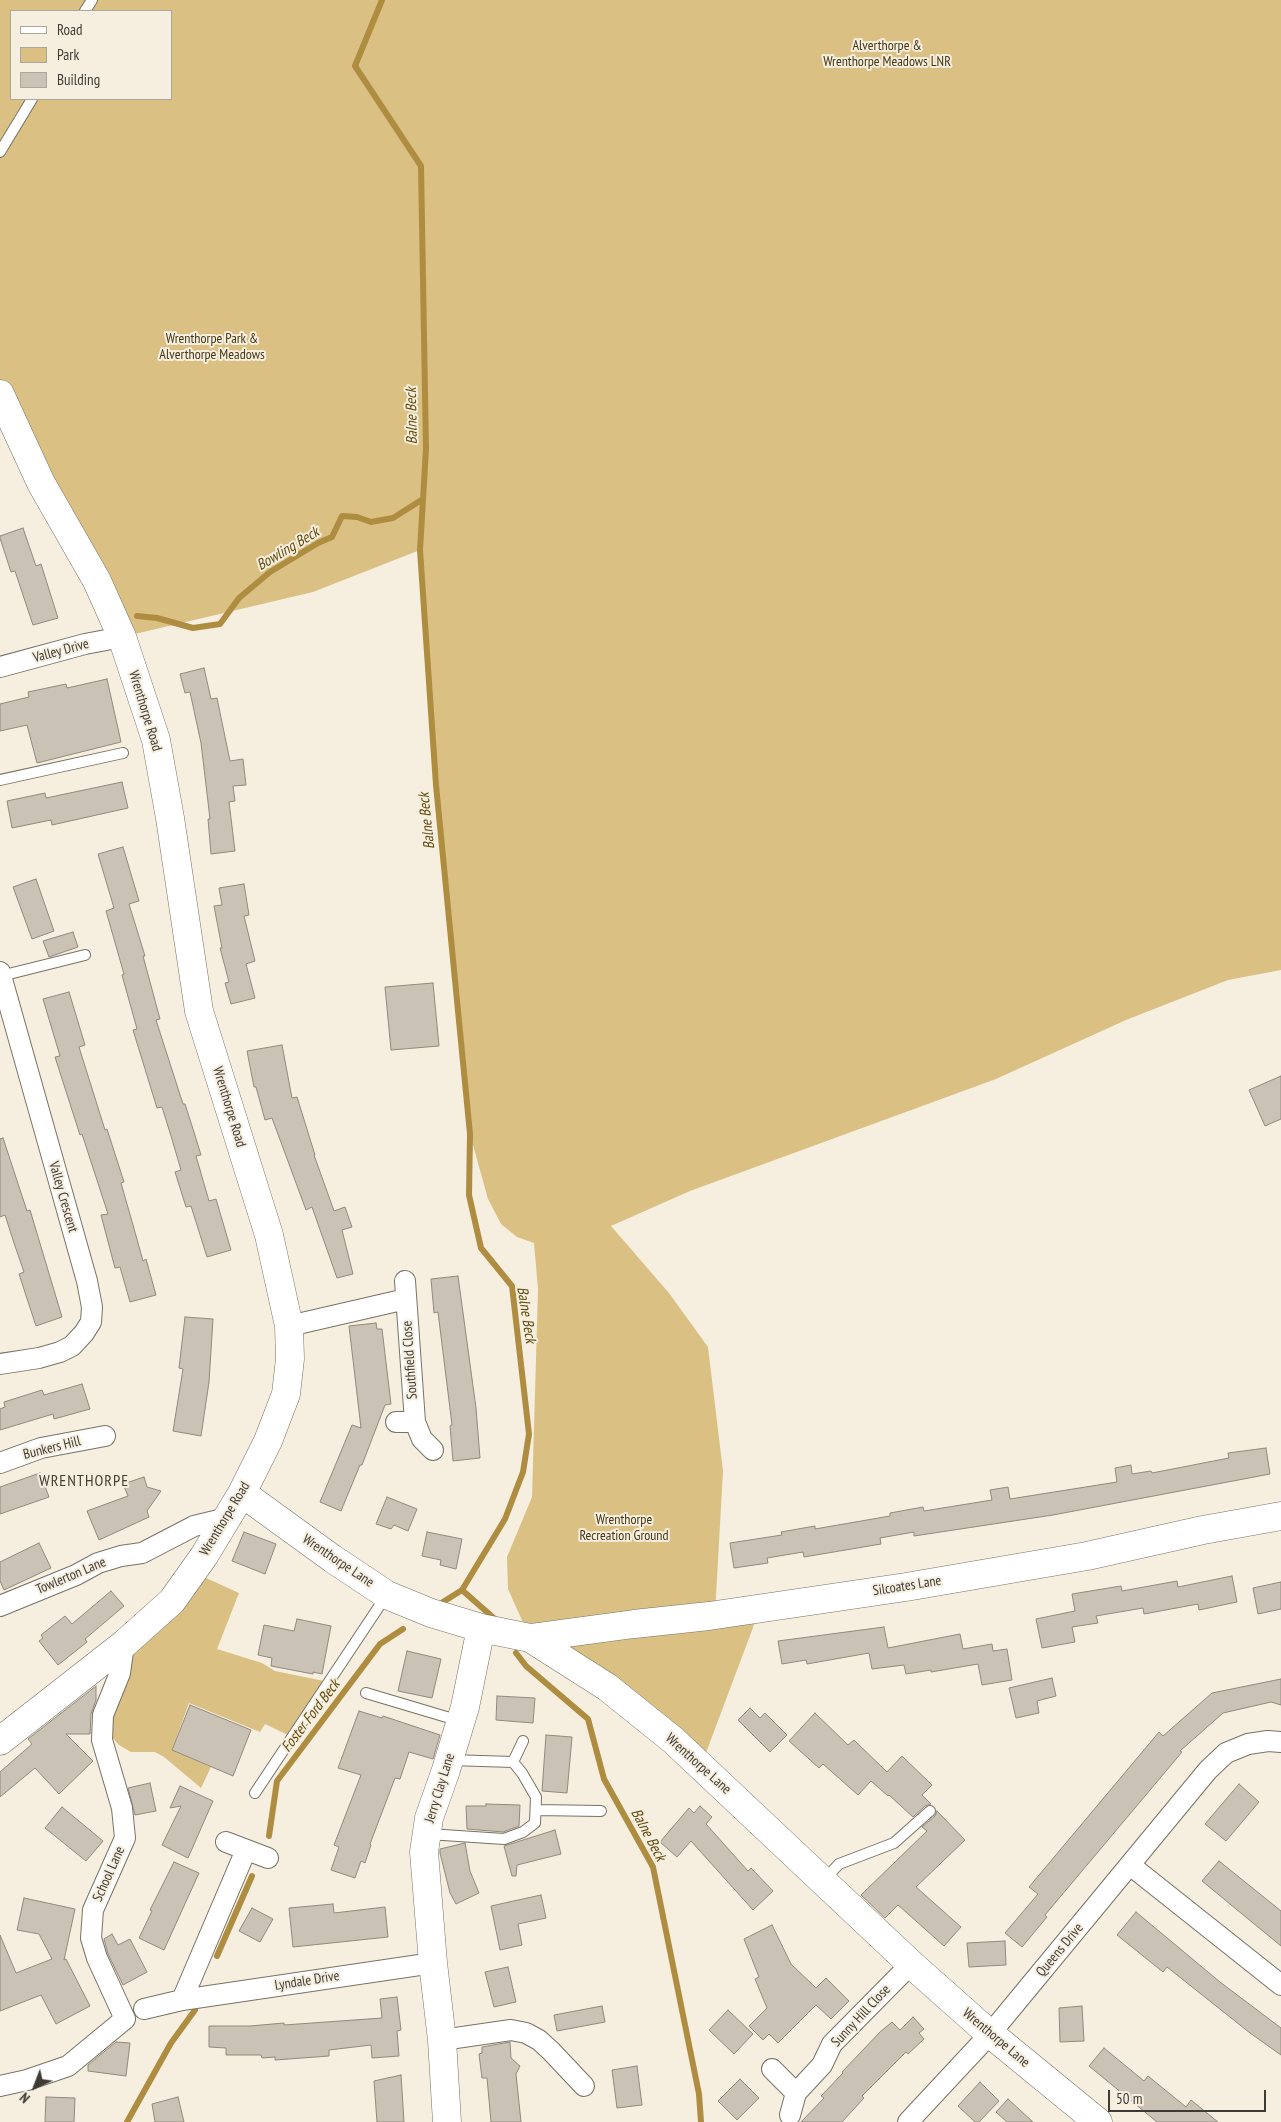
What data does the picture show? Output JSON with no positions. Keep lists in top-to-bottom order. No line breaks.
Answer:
{"streets":{"street":["Valley Drive","Wrenthorpe Road","Valley Crescent","Southfield Close","Bunkers Hill","Wrenthorpe Lane","Towlerton Lane","Silcoates Lane","Jerry Clay Lane","School Lane","Queens Drive","Lyndale Drive","Sunny Hill Close"]},"crossings":[["Valley Drive","Wrenthorpe Road"],["Wrenthorpe Road","Southfield Close"],["Wrenthorpe Road","Wrenthorpe Lane"],["Wrenthorpe Road","Towlerton Lane"],["Wrenthorpe Road","School Lane"],["Wrenthorpe Lane","Silcoates Lane"],["Wrenthorpe Lane","Jerry Clay Lane"],["Wrenthorpe Lane","Queens Drive"],["Wrenthorpe Lane","Sunny Hill Close"],["Jerry Clay Lane","Lyndale Drive"]],"districts":["WRENTHORPE"],"water":["Balne Beck","Bowling Beck","Foster Ford Beck"],"parks":["Alverthorpe & Wrenthorpe Meadows LNR","Wrenthorpe Park & Alverthorpe Meadows","Wrenthorpe Recreation Ground"],"legend":["Road","Park","Building"],"scale_bar":"50 m","north":"bottom left"}
